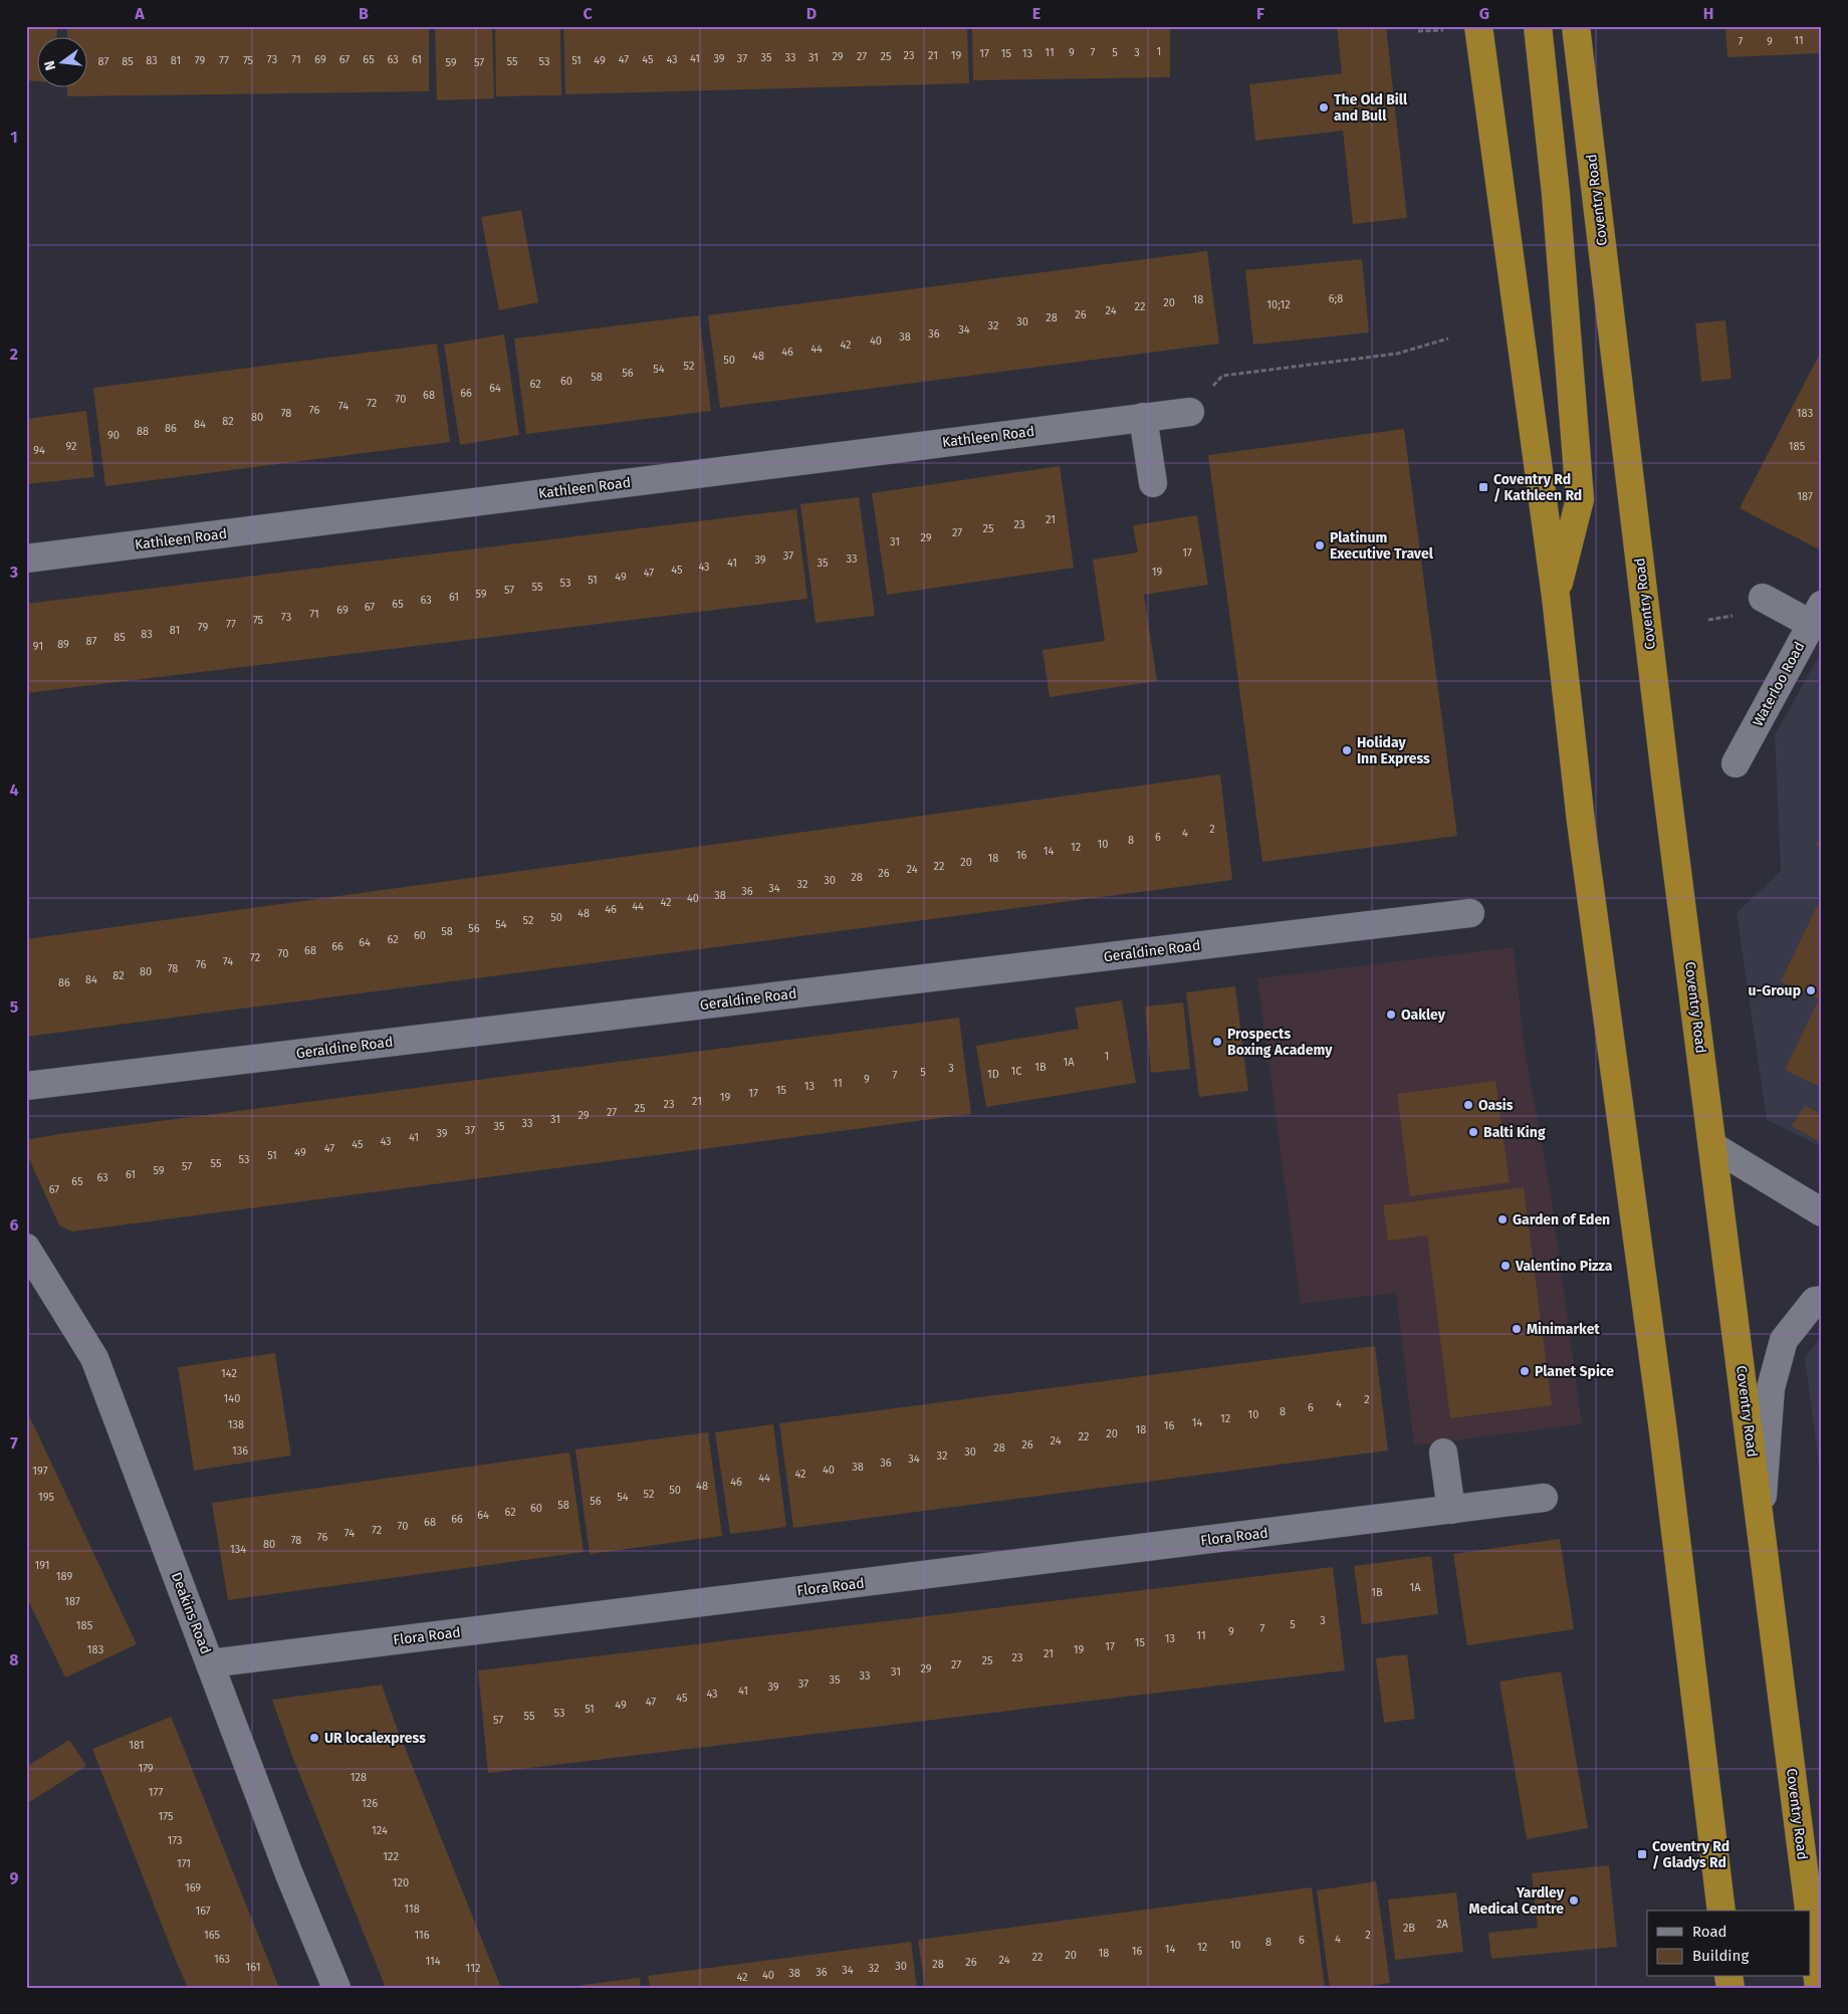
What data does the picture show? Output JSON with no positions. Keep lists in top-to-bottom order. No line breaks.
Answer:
{"streets":{"highway":["Coventry Road"],"street":["Kathleen Road","Waterloo Road","Geraldine Road","Flora Road","Deakins Road"]},"crossings":[["Flora Road","Deakins Road"]],"places":{"other":["The Old Bill and Bull","Platinum Executive Travel","Holiday Inn Express","u-Group","Oakley","Prospects Boxing Academy","Oasis","Balti King","Garden of Eden","Valentino Pizza","Minimarket","Planet Spice","UR localexpress","Yardley Medical Centre"],"transit":["Coventry Rd / Kathleen Rd","Coventry Rd / Gladys Rd"]},"house_numbers":["11","7","9","1","11","9","7","5","3","17","15","13","23","21","19","29","27","25","35","33","31","41","39","37","73","71","69","67","65","63","61","47","45","43","83","81","79","77","75","51","49","87","85","55","53","59","57","6;8","18","20","10;12","22","24","26","28","30","32","34","36","38","40","42","44","46","48","50","52","54","56","58","60","62","64","66","68","70","72","74","76","78","183","80","82","84","86","88","90","92","185","94","187","21","23","25","27","29","31","17","37","33","39","41","35","43","45","19","47","49","51","53","55","57","59","61","63","65","67","69","71","73","75","77","79","81","83","85","87","89","91","2","4","6","8","10","12","14","16","18","20","22","24","26","28","30","32","34","36","38","40","42","44","46","48","50","52","54","56","58","60","62","64","66","68","70","72","74","76","78","80","82","84","86","1","1A","1B","3","1C","5","1D","7","9","11","13","15","17","19","21","23","25","27","29","31","33","35","37","39","41","43","45","47","49","51","53","55","57","59","61","63","65","67","142","140","2","4","6","8","10","12","14","138","16","18","20","22","24","26","28","136","30","32","34","36","38","40","197","42","44","46","48","50","52","195","54","56","58","60","62","64","66","68","70","72","74","76","78","80","134","191","189","1A","1B","187","3","5","185","7","9","11","13","15","17","183","19","21","23","25","27","29","31","33","35","37","39","41","43","45","47","49","51","53","55","57","181","179","128","177","126","175","124","173","122","171","120","169","118","167","2A","2B","165","116","2","4","6","8","10","12","14","16","18","20","22","163","24","114","26","28","30","161","112","32","34","36","38","40","42"],"legend":["Road","Building"],"north":"left","grid":{"columns":["A","B","C","D","E","F","G","H"],"rows":["1","2","3","4","5","6","7","8","9"]}}
